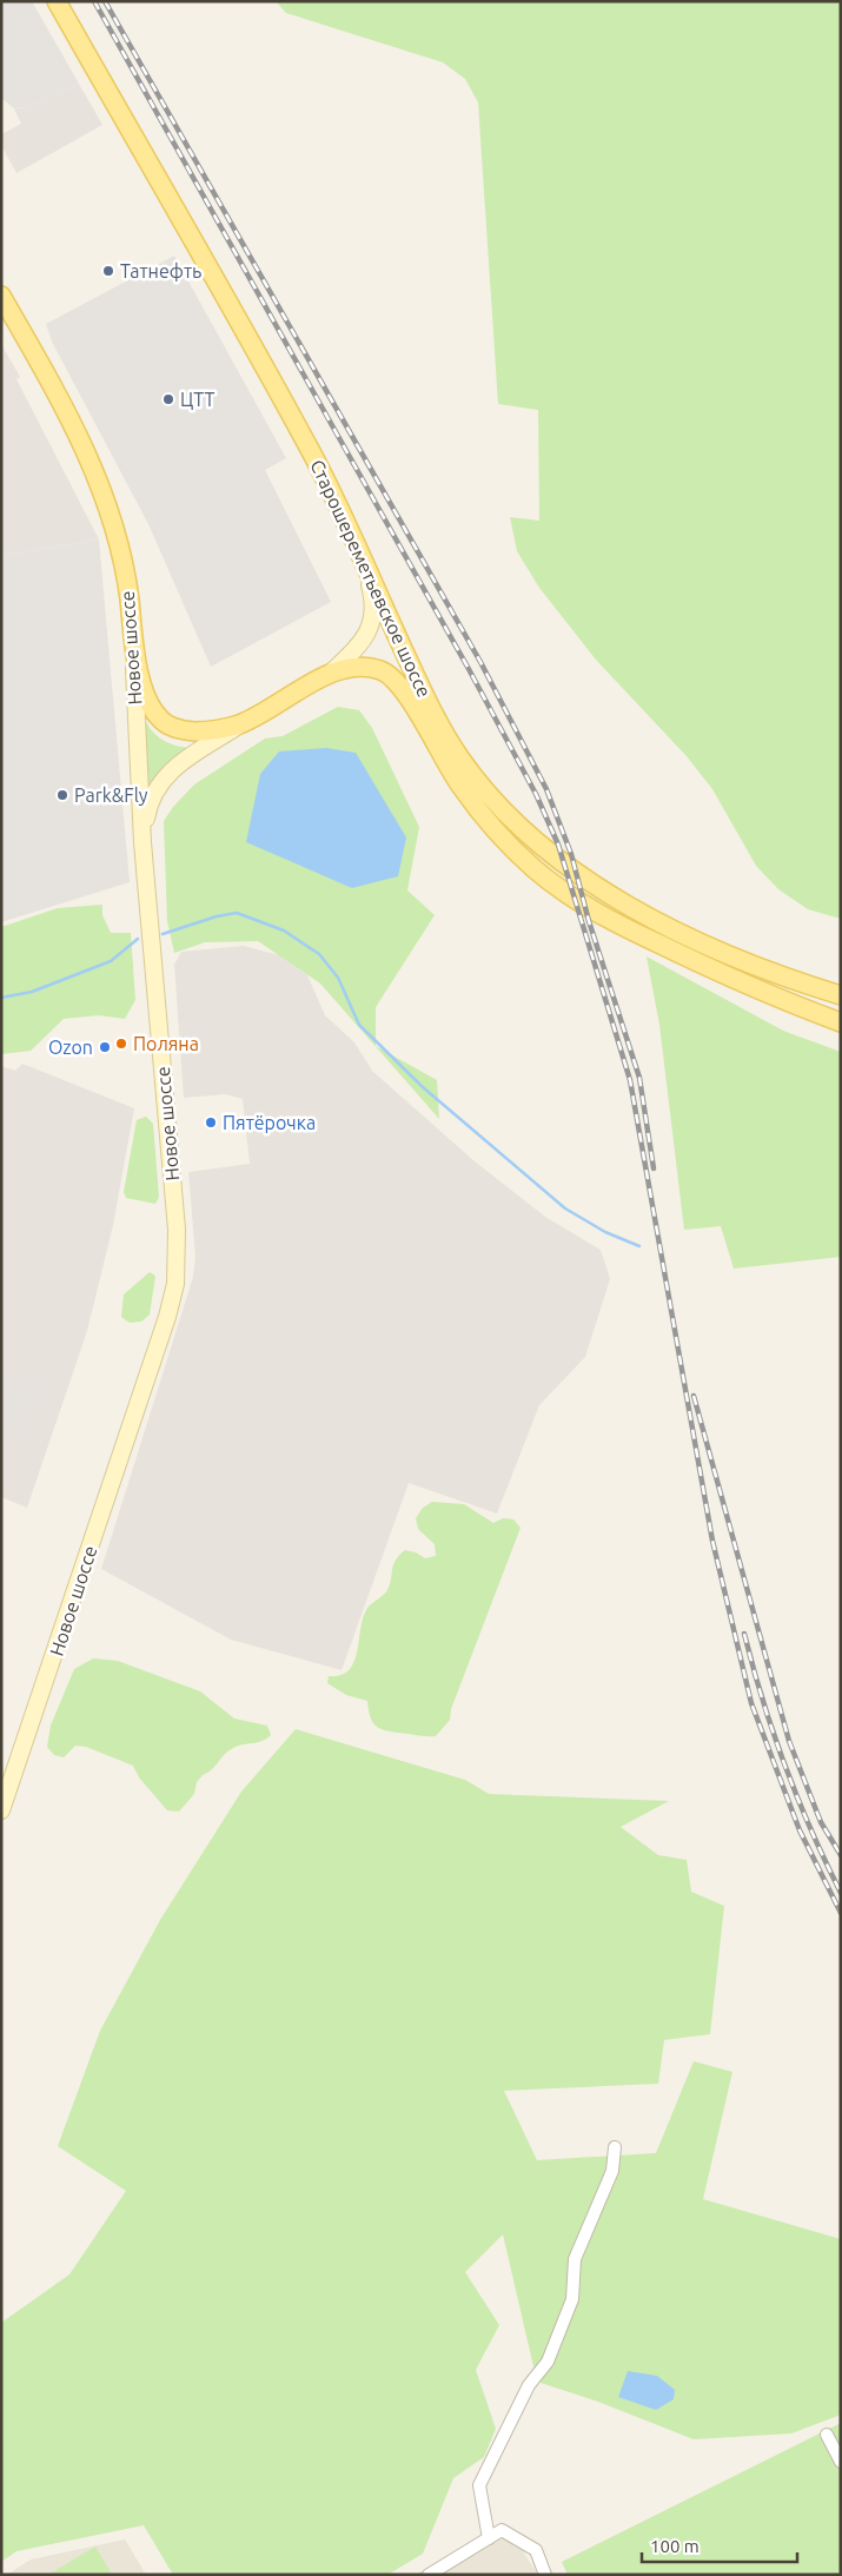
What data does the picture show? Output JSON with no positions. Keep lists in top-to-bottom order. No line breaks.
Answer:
{"streets":{"main road":["Старошереметьевское шоссе","Новое шоссе"]},"crossings":[["Старошереметьевское шоссе","Новое шоссе"]],"places":["Татнефть","ЦТТ","Park&Fly","Поляна","Ozon","Пятёрочка"],"scale_bar":"100 m"}
